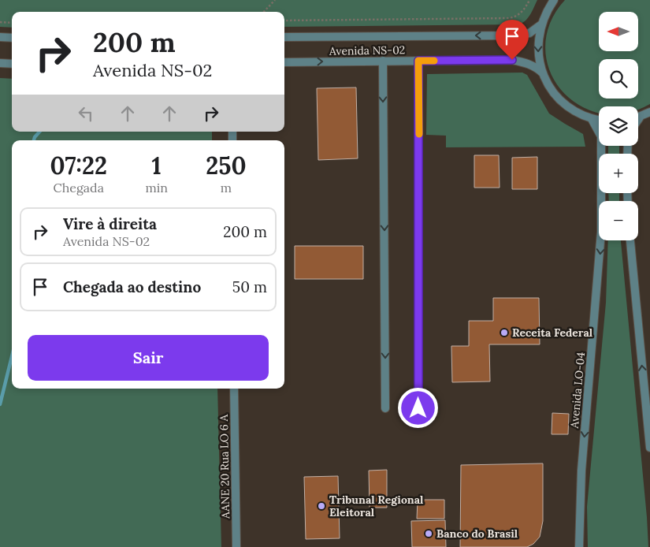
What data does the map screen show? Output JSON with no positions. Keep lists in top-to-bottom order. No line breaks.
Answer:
{"streets":{"street":["Avenida NS-02","Avenida LO-04","AANE 20 Rua LO 6 A"]},"crossings":[["Avenida NS-02","Avenida LO-04"]],"places":["Receita Federal","Tribunal Regional Eleitoral","Banco do Brasil"],"north":"left","page":{"map_buttons":["+","−"],"turn":["200 m","Avenida NS-02"],"eta":["07:22","Chegada","1","min","250","m"],"list":[{"name":"Vire à direita","note":"Avenida NS-02","value":"200 m"},{"name":"Chegada ao destino","value":"50 m"}],"buttons":"Sair"}}
